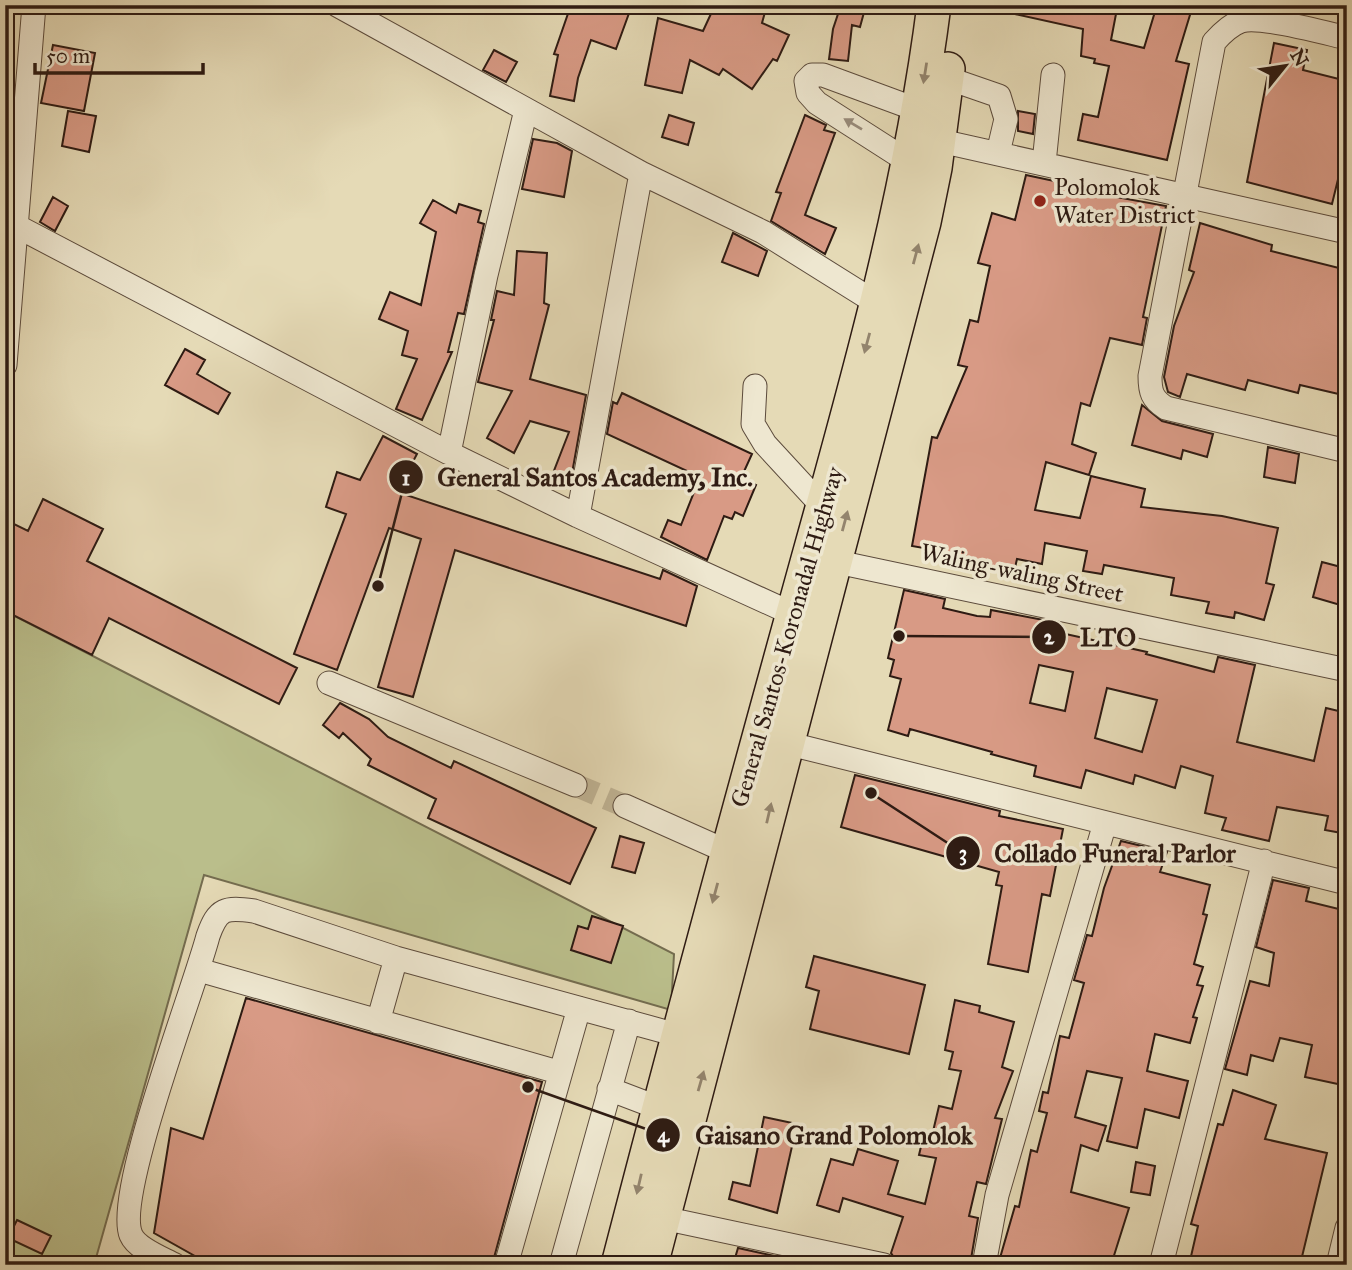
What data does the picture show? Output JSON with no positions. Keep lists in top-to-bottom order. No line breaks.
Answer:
{"streets":{"highway":["General Santos-Koronadal Highway"],"street":["Waling-waling Street"]},"crossings":[["Waling-waling Street","General Santos-Koronadal Highway"]],"places":["Polomolok Water District","General Santos Academy, Inc.","LTO","Collado Funeral Parlor","Gaisano Grand Polomolok"],"scale_bar":"50 m","north":"top right"}
